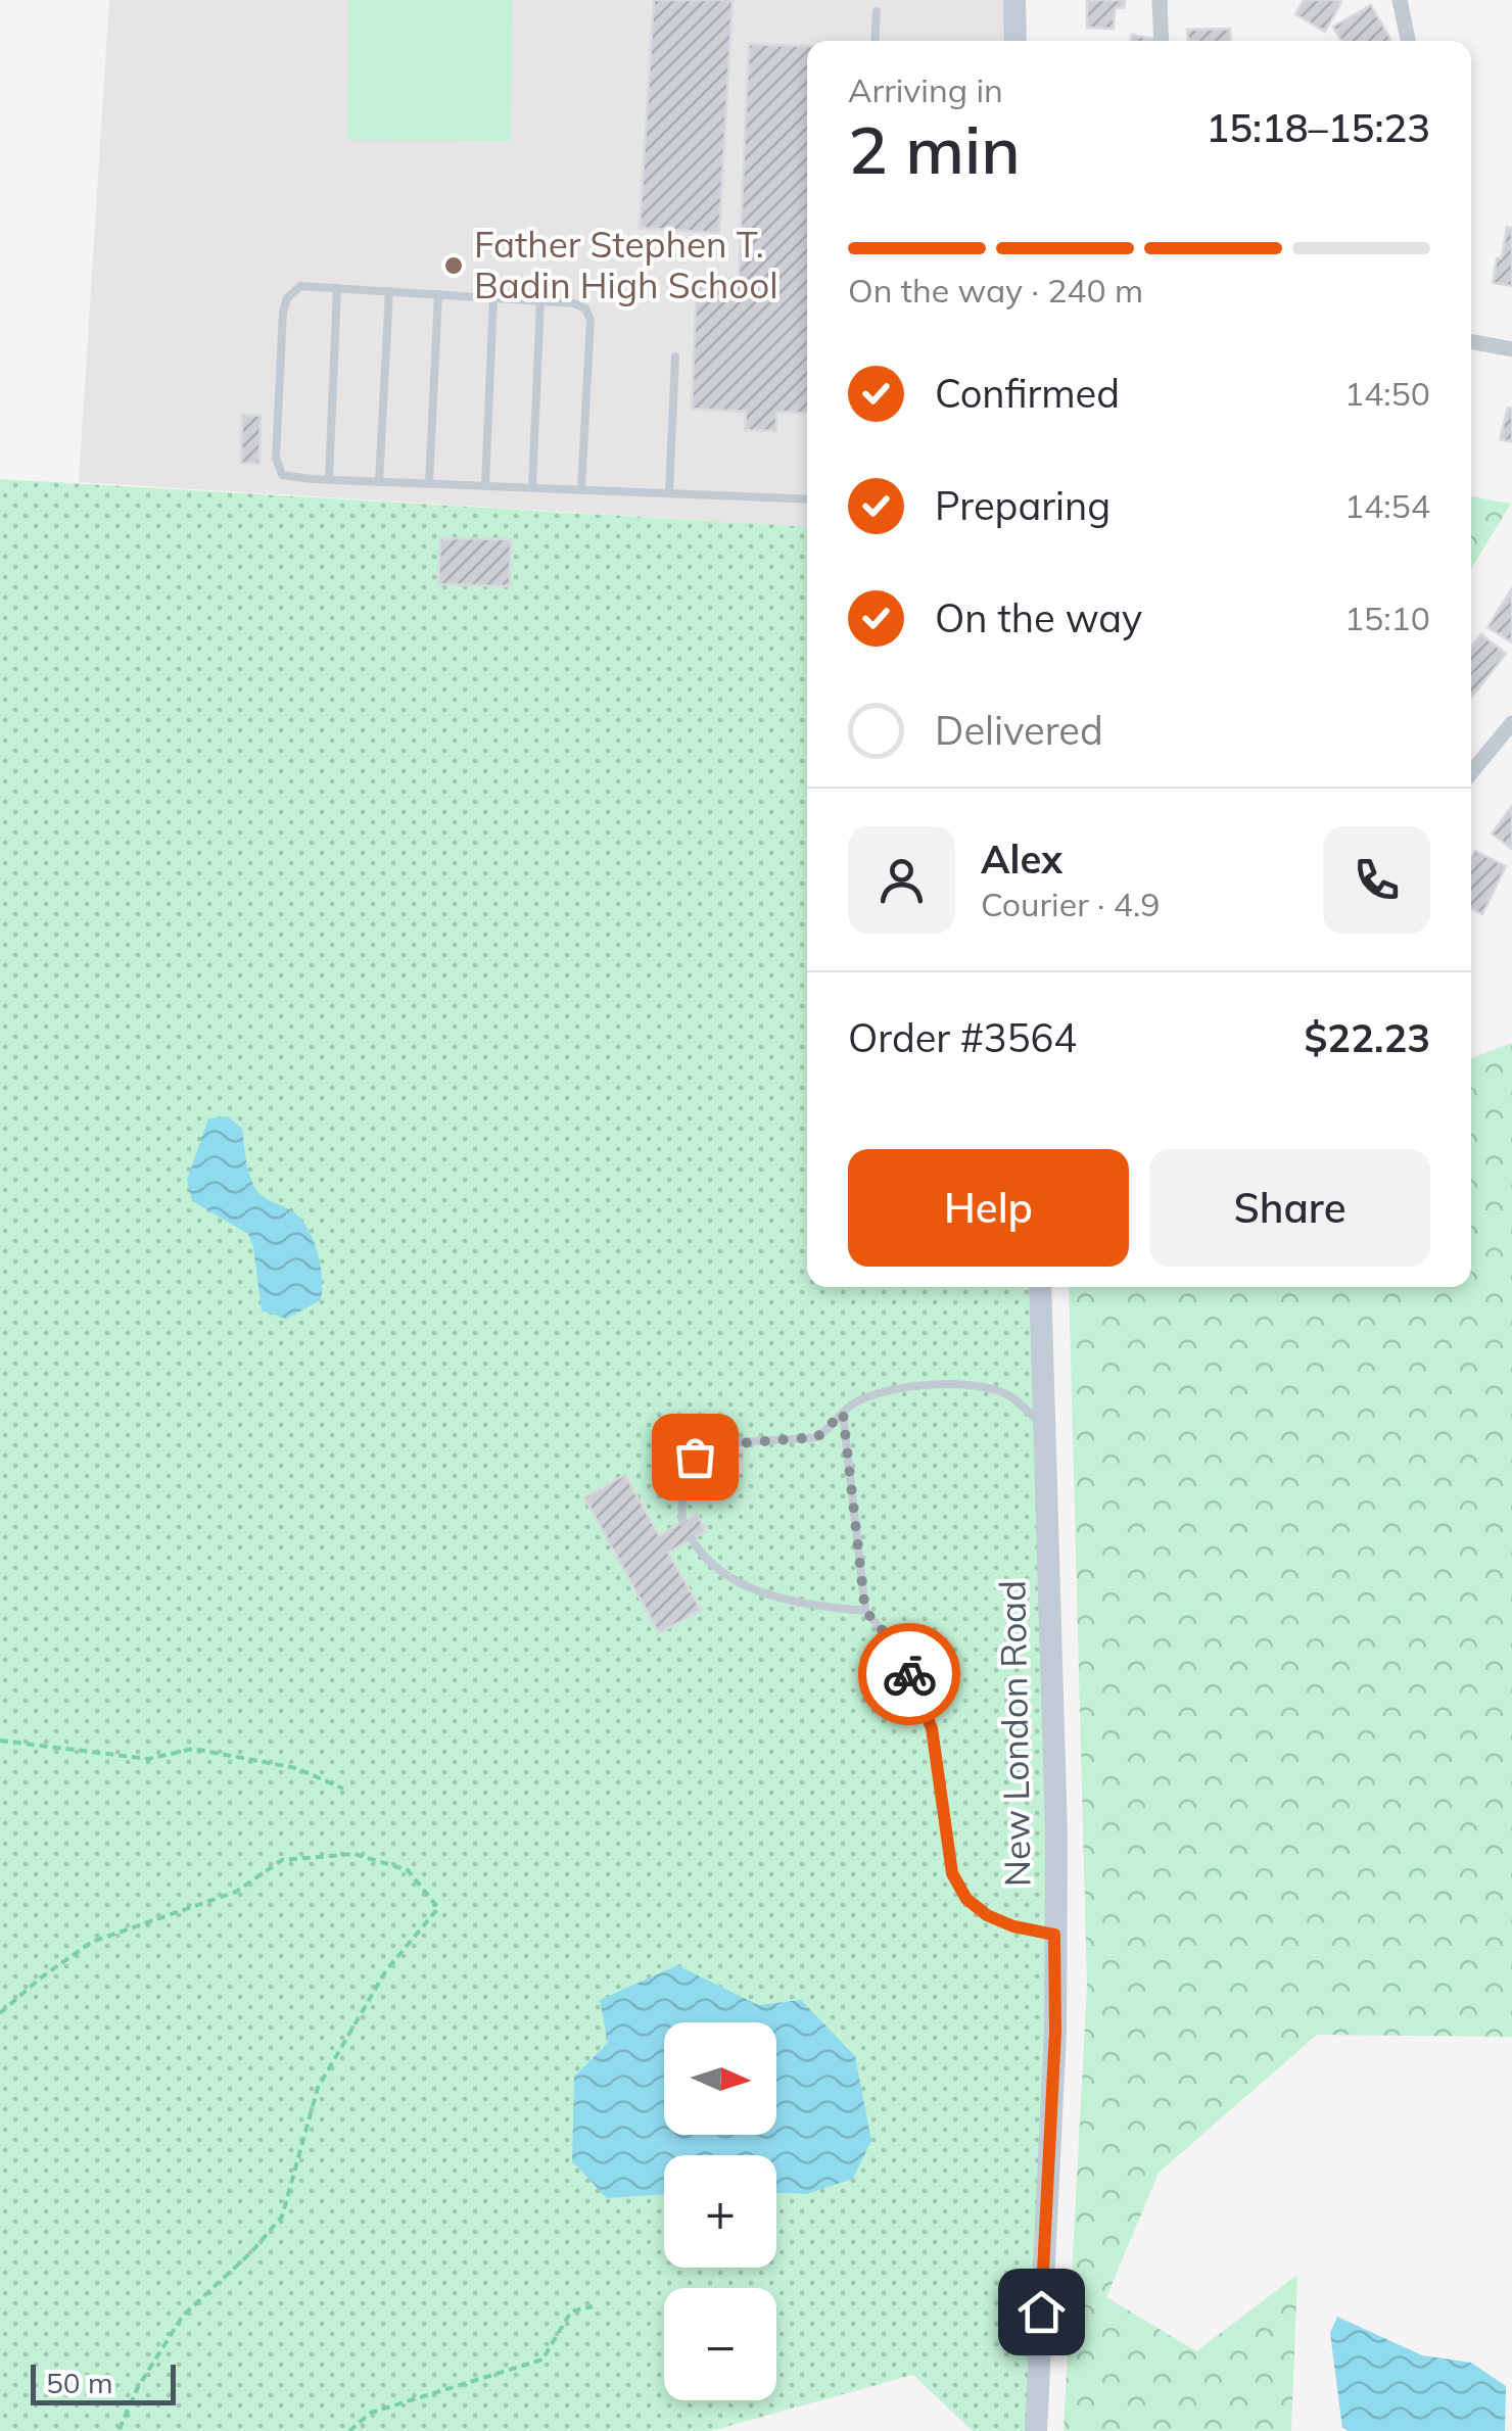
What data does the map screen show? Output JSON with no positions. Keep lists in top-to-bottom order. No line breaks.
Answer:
{"streets":{"street":["New London Road"]},"places":["Father Stephen T. Badin High School"],"scale_bar":"50 m","north":"right","page":{"heading":["2 min","Arriving in","15:18–15:23"],"panel":["Alex","Courier · 4.9","Order #3564","$22.23"],"bar":"On the way · 240 m","list":[["Confirmed","14:50"],["Preparing","14:54"],["On the way","15:10"],"Delivered"],"buttons":["Help","Share"],"map_buttons":["+","−"],"scale":"50 m"}}
